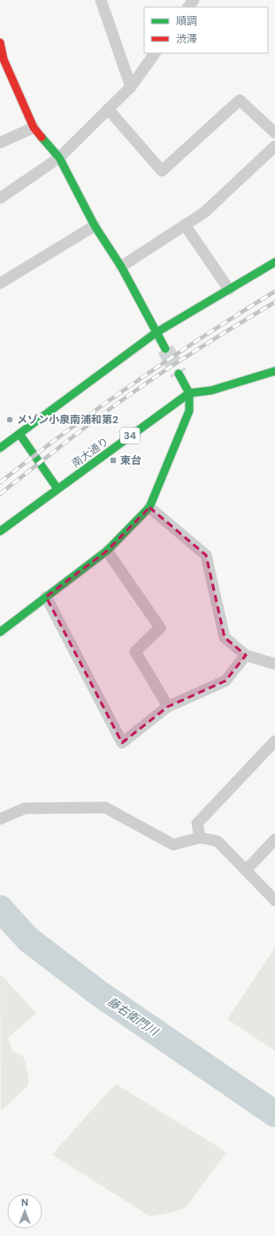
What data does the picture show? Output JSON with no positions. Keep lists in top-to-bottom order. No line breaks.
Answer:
{"streets":{"street":["34","南大通り"]},"water":["藤右衛門川"],"places":{"other":["メゾン小泉南浦和第2"],"transit":["東台"]},"legend":["順調","渋滞"],"north":"top"}
